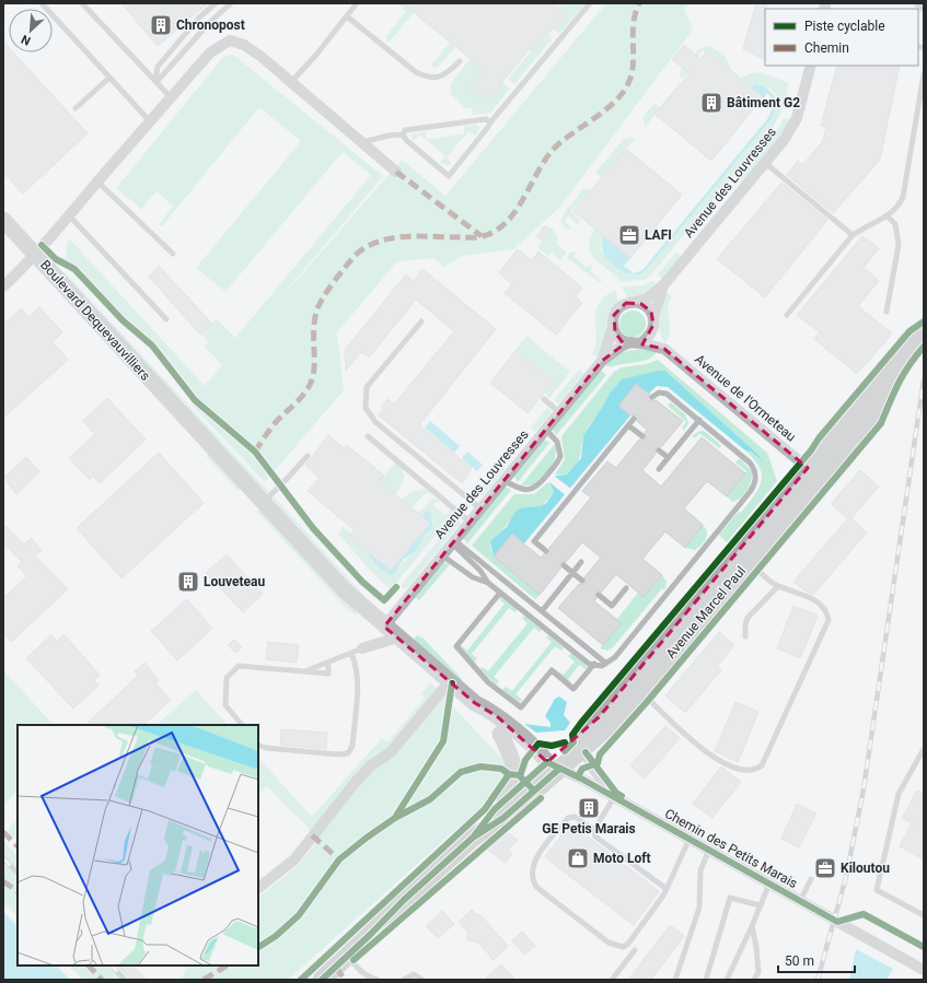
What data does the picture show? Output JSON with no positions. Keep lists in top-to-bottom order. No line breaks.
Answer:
{"streets":{"main road":["Boulevard Dequevauvilliers","Avenue Marcel Paul"],"street":["Avenue des Louvresses","Avenue de l'Ormeteau","Chemin des Petits Marais"]},"crossings":[["Avenue des Louvresses","Boulevard Dequevauvilliers"],["Avenue des Louvresses","Avenue de l'Ormeteau"],["Boulevard Dequevauvilliers","Avenue Marcel Paul"],["Boulevard Dequevauvilliers","Chemin des Petits Marais"],["Avenue de l'Ormeteau","Avenue Marcel Paul"],["Avenue Marcel Paul","Chemin des Petits Marais"]],"places":{"building":["Chronopost","Bâtiment G2","Louveteau","GE Petis Marais"],"office":["LAFI","Kiloutou"],"shop":["Moto Loft"]},"legend":["Piste cyclable","Chemin"],"scale_bar":"50 m","north":"bottom left"}
